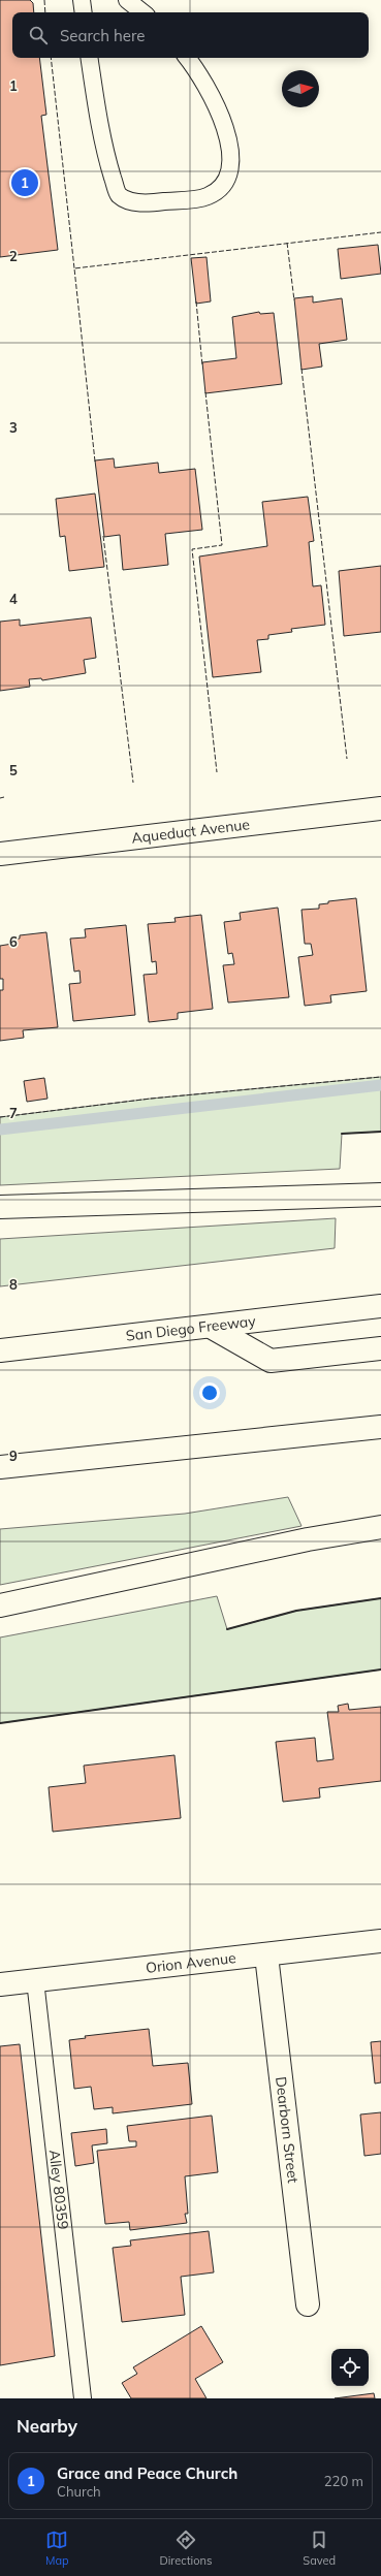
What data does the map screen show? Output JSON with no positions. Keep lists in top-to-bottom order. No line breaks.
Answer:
{"streets":{"main road":["Aqueduct Avenue","San Diego Freeway","Orion Avenue","Dearborn Street"],"lane":["Alley 80359"]},"crossings":[["Orion Avenue","Dearborn Street"],["Orion Avenue","Alley 80359"]],"north":"right","page":{"search":"Search here","pins":"1","heading":"Nearby","list":[{"mark":"1","name":"Grace and Peace Church","note":"Church","value":"220 m"}],"nav":["Map","Directions","Saved"]},"grid":{"rows":["1","2","3","4","5","6","7","8","9"]}}
